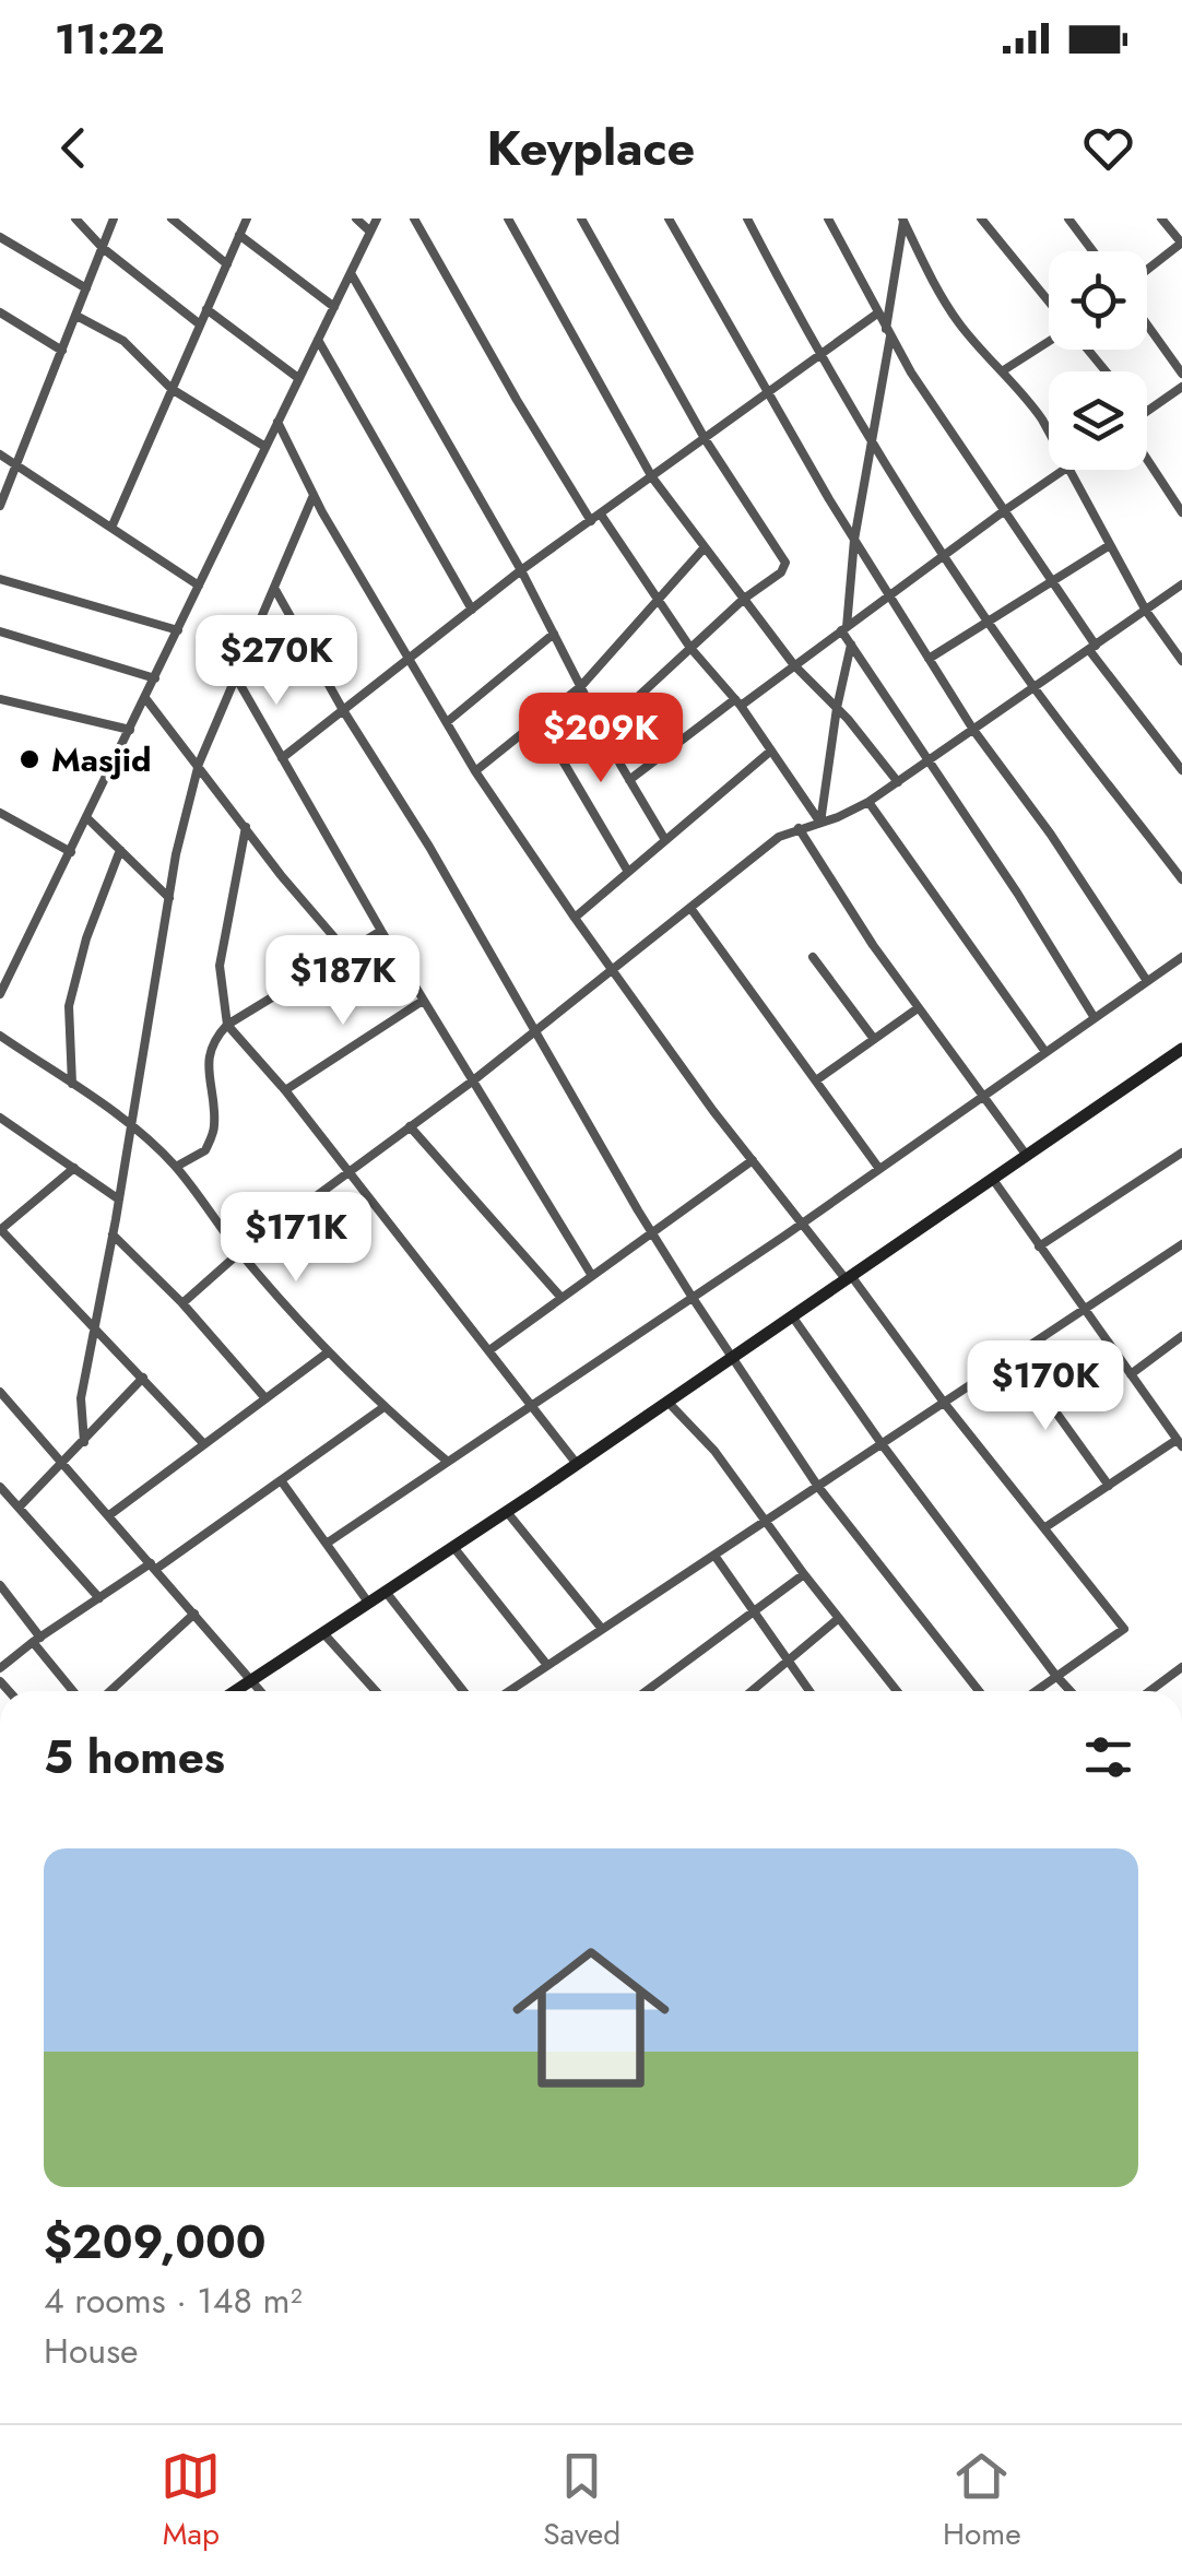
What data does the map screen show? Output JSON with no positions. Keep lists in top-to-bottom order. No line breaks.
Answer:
{"places":["Masjid"],"page":{"status":"11:22","header":"Keyplace","price":["$270K","$209K","$187K","$171K","$170K"],"heading":"5 homes","list":[{"name":"$209,000","note":"4 rooms · 148 m² · House"}],"tabs":["Map","Saved","Home"]}}
